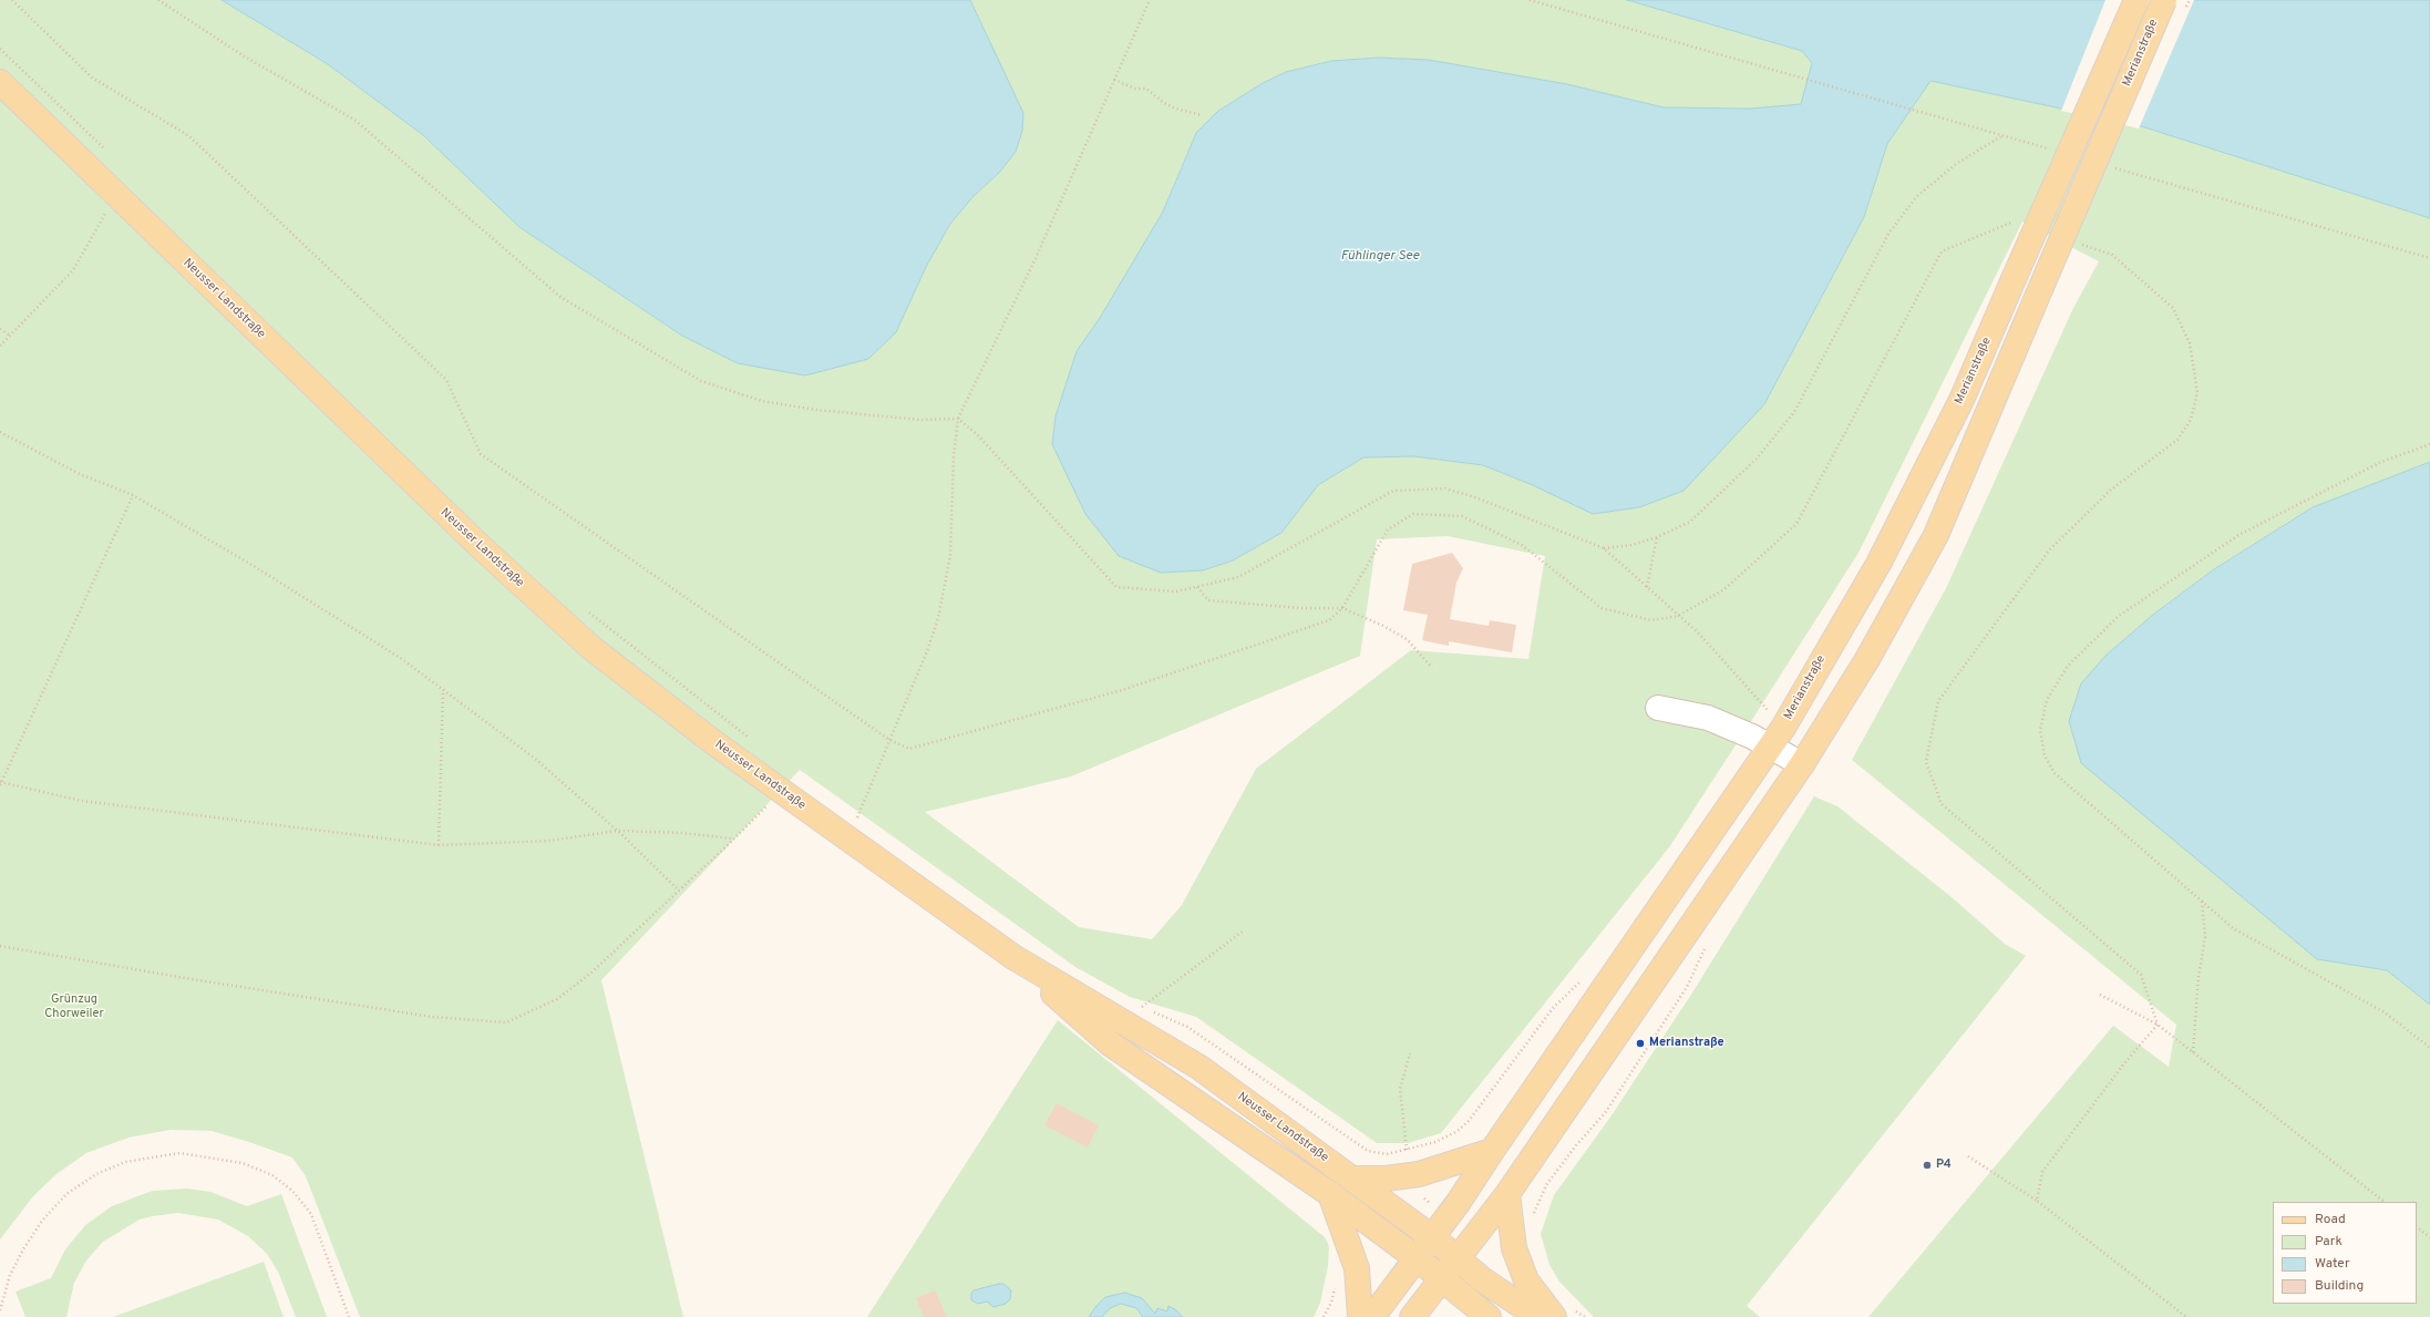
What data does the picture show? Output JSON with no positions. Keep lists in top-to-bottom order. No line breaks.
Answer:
{"streets":{"main road":["Merianstraße","Neusser Landstraße"]},"crossings":[["Merianstraße","Neusser Landstraße"]],"water":["Fühlinger See"],"parks":["Grünzug Chorweiler"],"places":["Merianstraße","P4"],"legend":["Road","Park","Water","Building"]}
